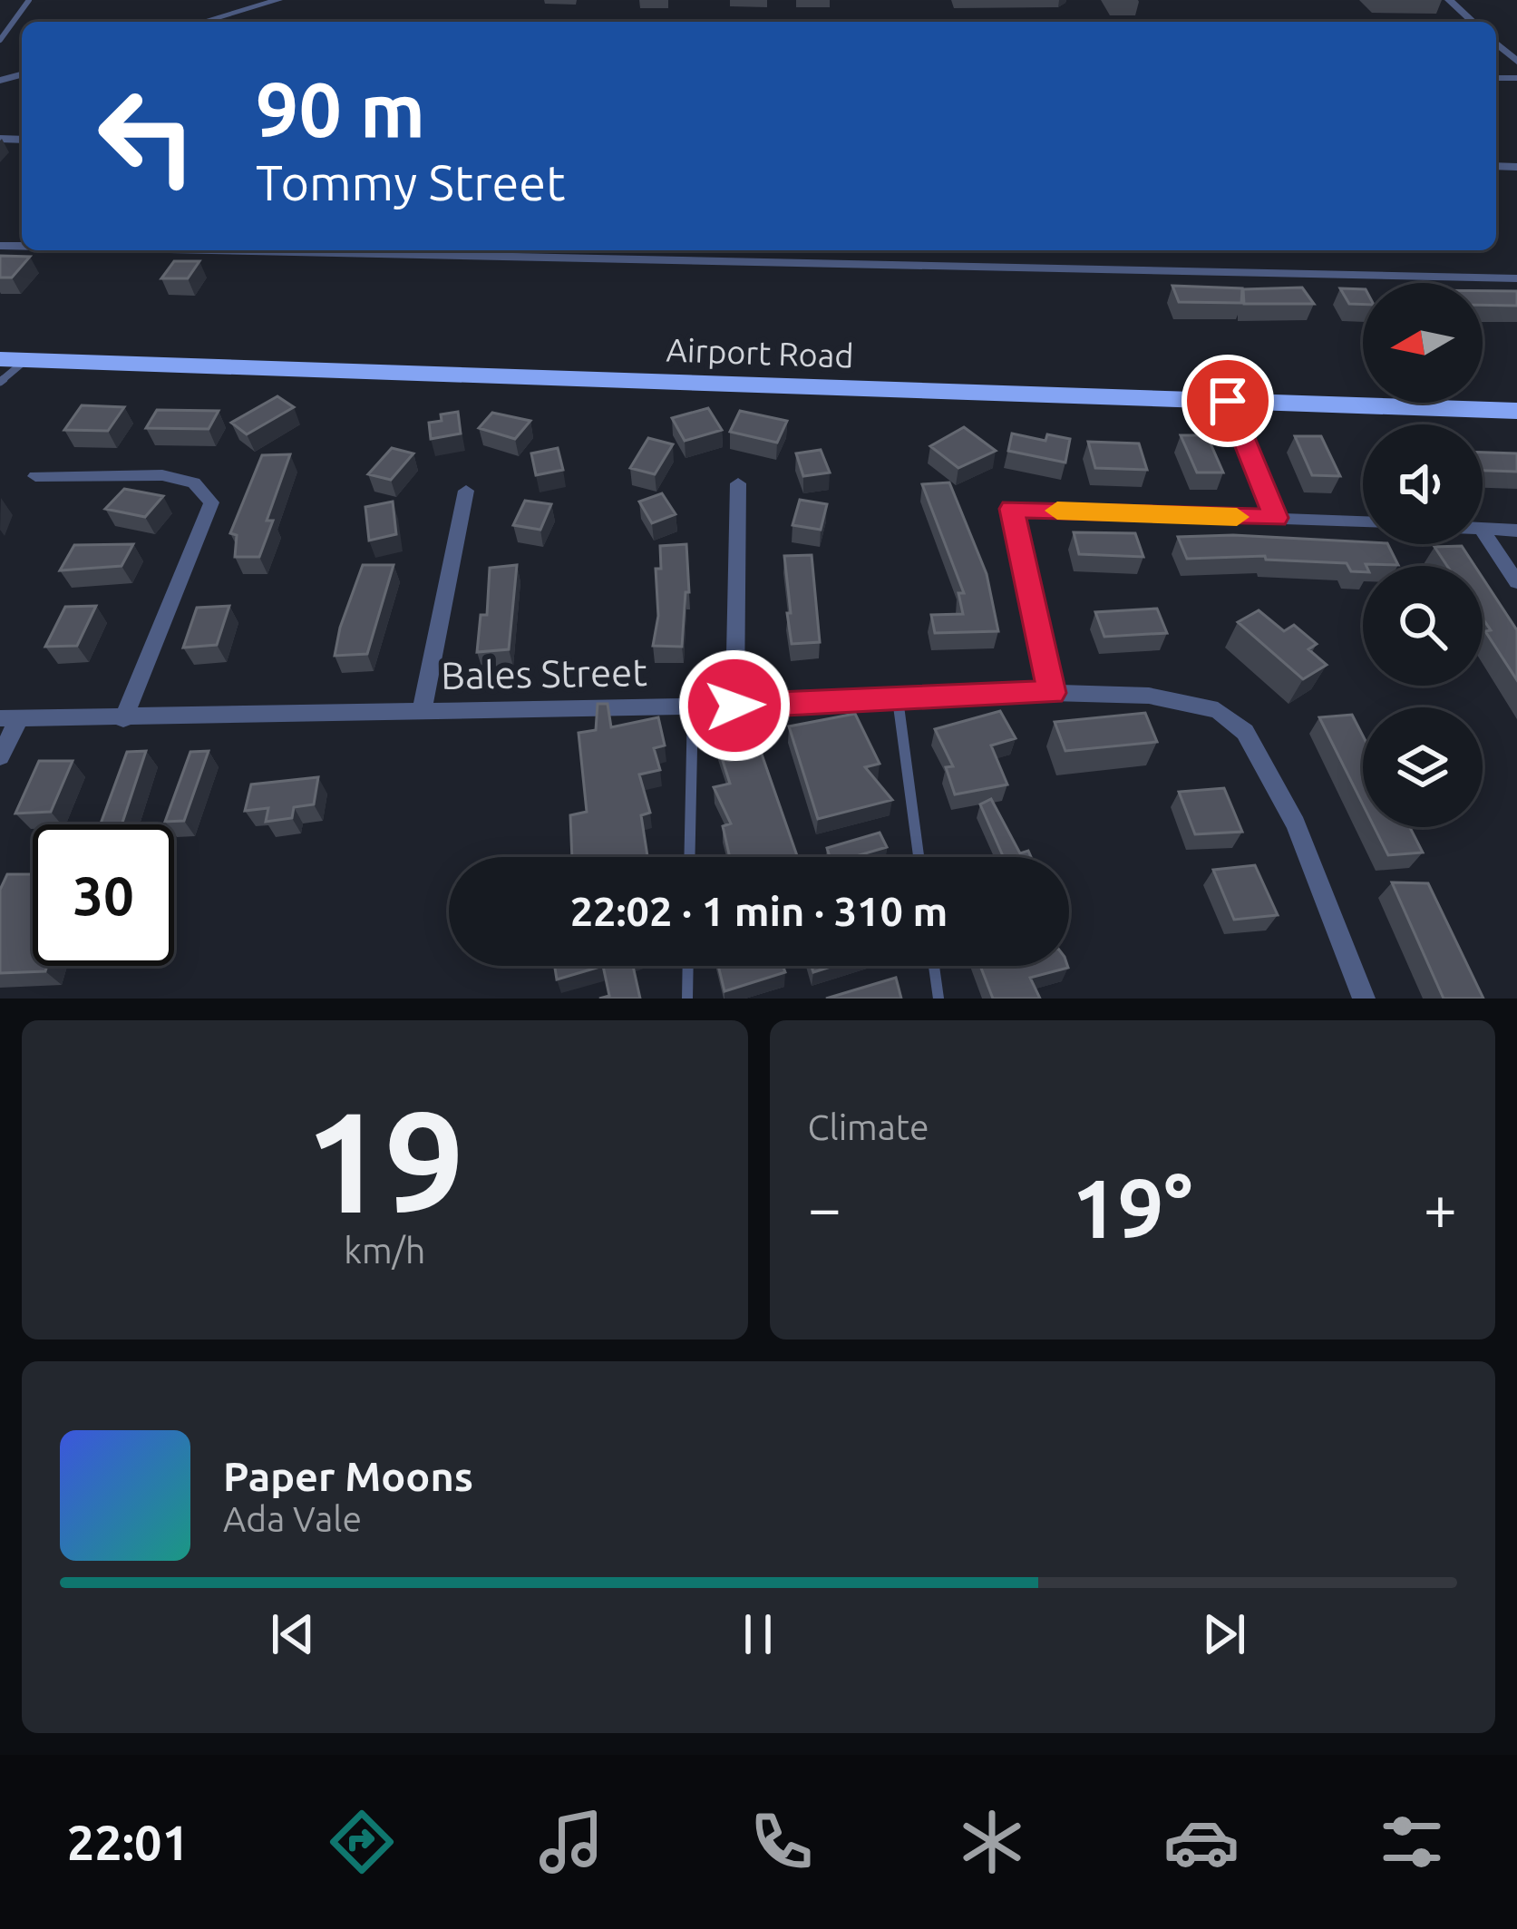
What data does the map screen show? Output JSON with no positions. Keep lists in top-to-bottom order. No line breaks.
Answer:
{"streets":{"highway":["Airport Road"],"street":["Bales Street"]},"north":"left","page":{"turn":["90 m","Tommy Street"],"limit":"30","trip":"22:02 · 1 min · 310 m","tile":[["19","km/h"],"Climate"],"heat":["−","19°","+"],"song":["Paper Moons","Ada Vale"],"tabs":"22:01"}}
